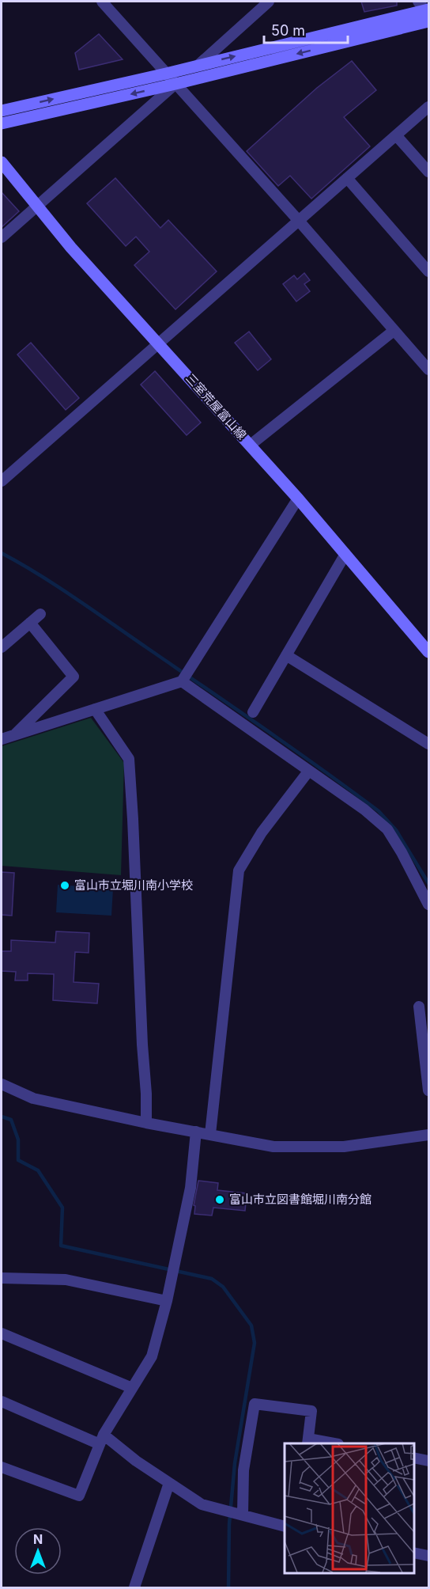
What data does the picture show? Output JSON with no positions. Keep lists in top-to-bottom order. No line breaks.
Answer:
{"streets":{"street":["三室荒屋富山線"]},"places":["富山市立堀川南小学校","富山市立図書館堀川南分館"],"scale_bar":"50 m","north":"top"}
